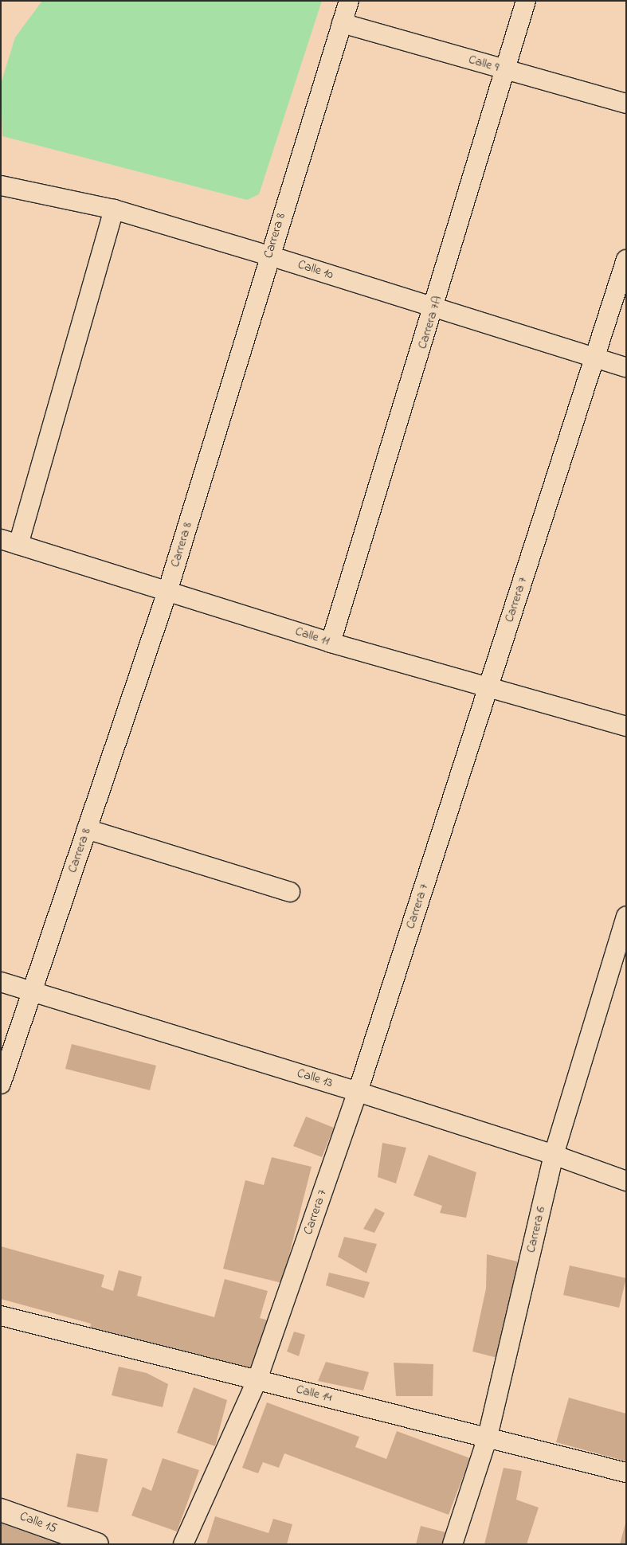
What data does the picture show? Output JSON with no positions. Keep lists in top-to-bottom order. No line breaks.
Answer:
{"streets":{"street":["Calle 9","Carrera 8","Calle 10","Carrera 7A","Carrera 7","Calle 11","Calle 13","Carrera 6","Calle 14","Calle 15"]},"crossings":[["Calle 9","Carrera 8"],["Calle 9","Carrera 7A"],["Carrera 8","Calle 10"],["Carrera 8","Calle 11"],["Carrera 8","Calle 13"],["Calle 10","Carrera 7A"],["Calle 10","Carrera 7"],["Carrera 7A","Calle 11"],["Carrera 7","Calle 11"],["Carrera 7","Calle 13"],["Carrera 7","Calle 14"],["Calle 13","Carrera 6"],["Carrera 6","Calle 14"]]}
